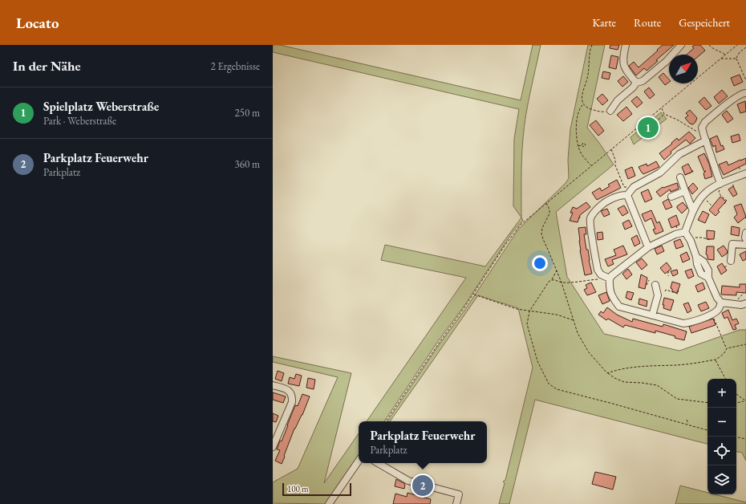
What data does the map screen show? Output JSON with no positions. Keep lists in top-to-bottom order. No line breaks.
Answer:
{"scale_bar":"100 m","north":"top right","page":{"header":"Locato","nav":["Karte","Route","Gespeichert"],"heading":["In der Nähe","2 Ergebnisse"],"list":[{"mark":"1","name":"Spielplatz Weberstraße","note":"Park · Weberstraße","value":"250 m"},{"mark":"2","name":"Parkplatz Feuerwehr","note":"Parkplatz","value":"360 m"}],"pins":["1","2"],"map_buttons":["+","−"],"popup":["Parkplatz Feuerwehr","Parkplatz"],"scale":"100 m"}}
